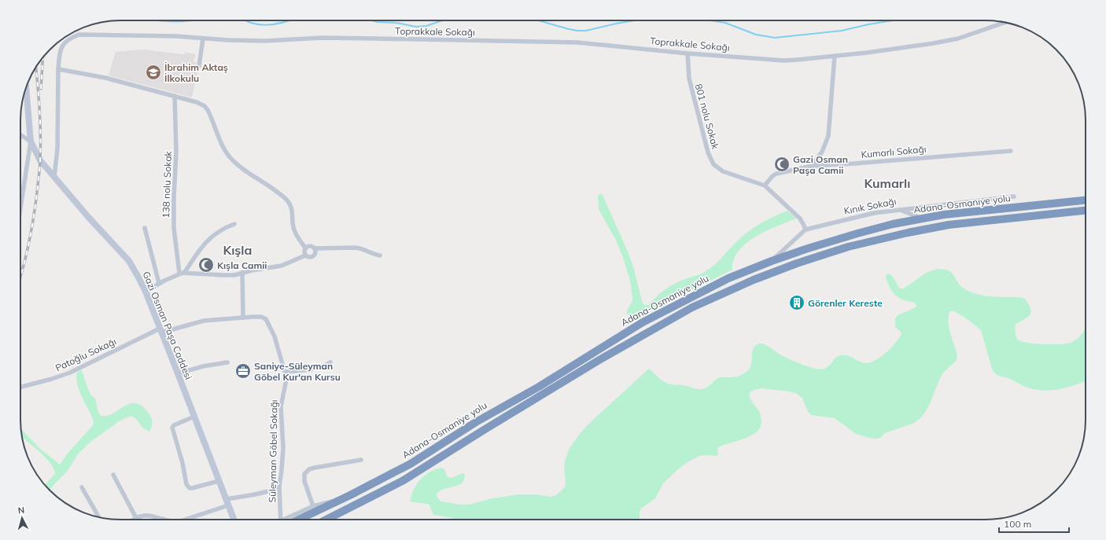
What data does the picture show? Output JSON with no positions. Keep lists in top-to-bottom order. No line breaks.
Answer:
{"streets":{"highway":["Adana-Osmaniye yolu"],"street":["Toprakkale Sokağı","801 nolu Sokak","Kumarlı Sokağı","138 nolu Sokak","Kınık Sokağı","Gazi Osman Paşa Caddesi","Patoğlu Sokağı","Süleyman Göbel Sokağı"]},"crossings":[["Toprakkale Sokağı","801 nolu Sokak"],["Toprakkale Sokağı","Gazi Osman Paşa Caddesi"],["801 nolu Sokak","Kumarlı Sokağı"],["Adana-Osmaniye yolu","Kınık Sokağı"],["Gazi Osman Paşa Caddesi","Patoğlu Sokağı"],["Gazi Osman Paşa Caddesi","Süleyman Göbel Sokağı"],["Patoğlu Sokağı","Süleyman Göbel Sokağı"]],"districts":["Kumarlı","Kışla"],"places":{"school or university":["İbrahim Aktaş İlkokulu"],"mosque":["Gazi Osman Paşa Camii","Kışla Camii"],"building":["Görenler Kereste"],"office":["Saniye-Süleyman Göbel Kur'an Kursu"]},"scale_bar":"100 m","north":"top"}
